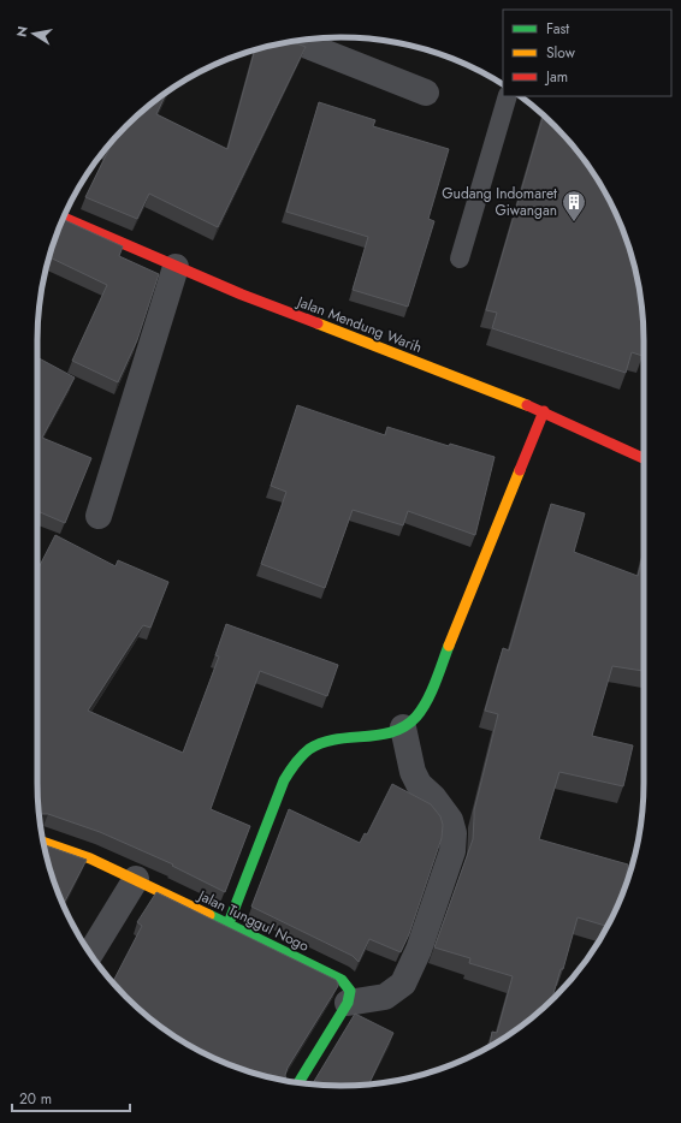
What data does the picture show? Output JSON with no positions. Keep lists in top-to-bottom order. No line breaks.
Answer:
{"streets":{"street":["Jalan Mendung Warih","Jalan Tunggul Nogo"]},"places":{"building":["Gudang Indomaret Giwangan"]},"legend":["Fast","Slow","Jam"],"scale_bar":"20 m","north":"left"}
